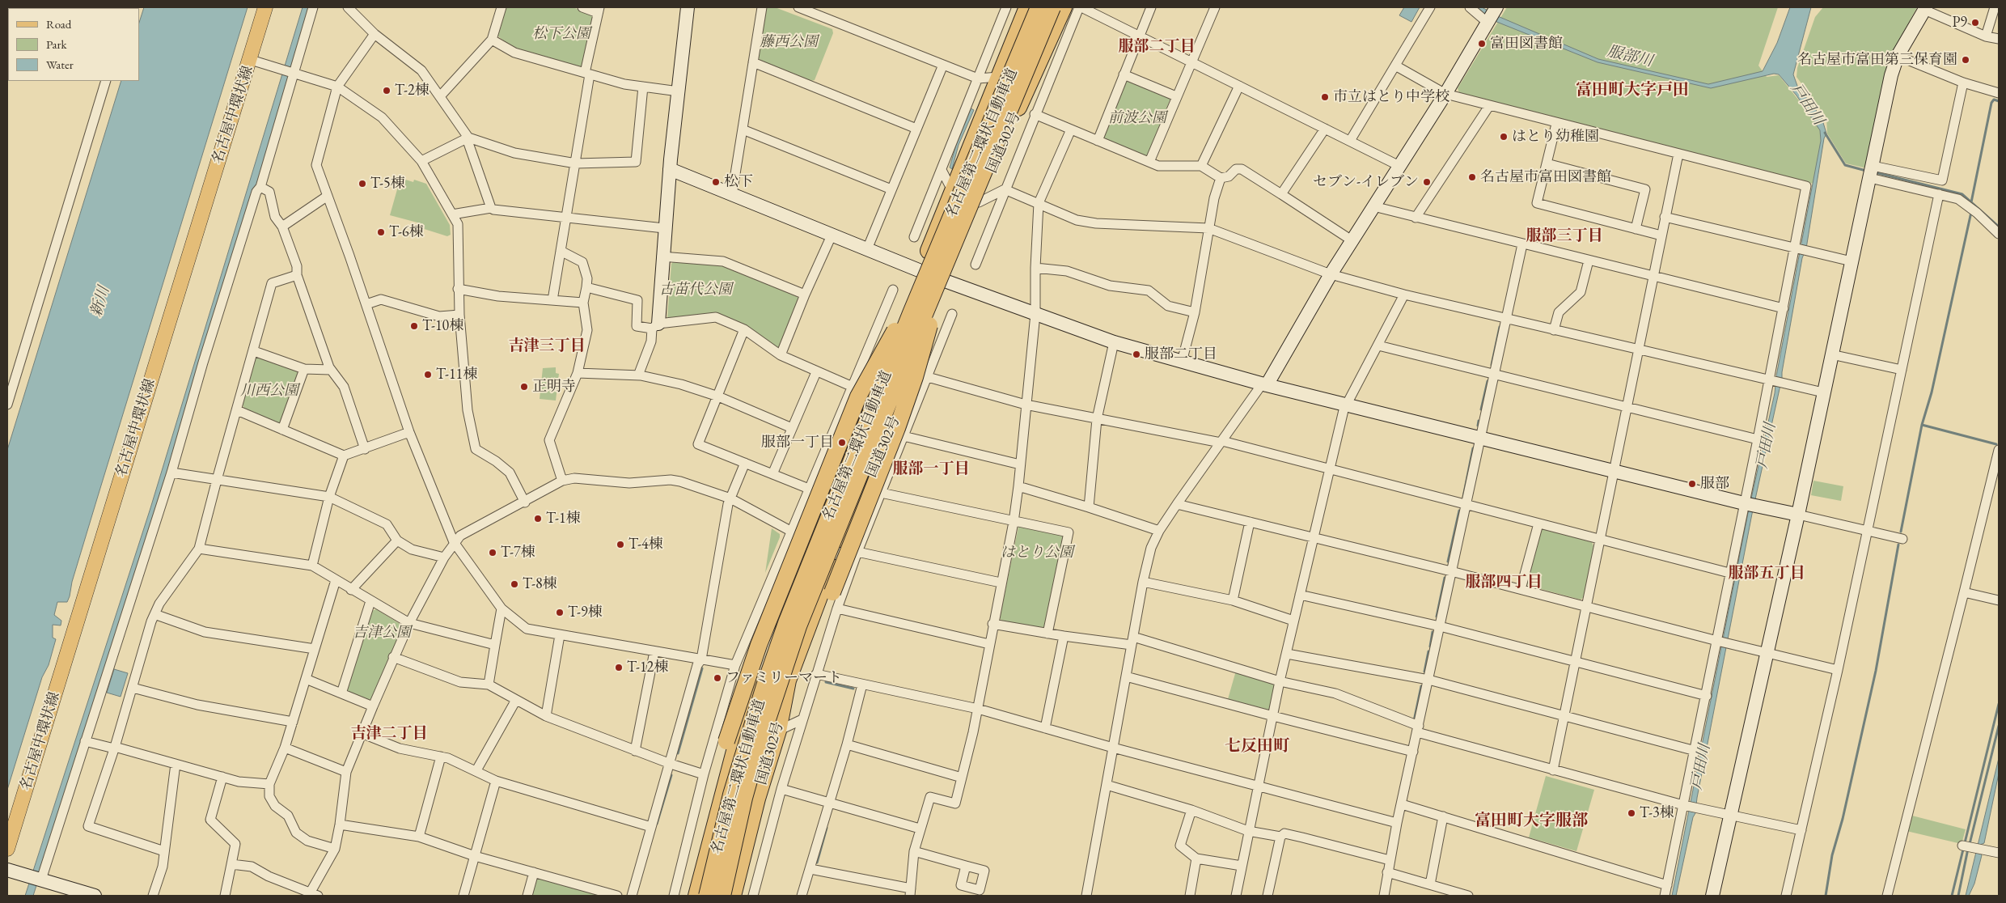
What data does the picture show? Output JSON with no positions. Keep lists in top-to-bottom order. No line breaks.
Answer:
{"streets":{"highway":["国道302号","名古屋第二環状自動車道"],"main road":["名古屋中環状線"]},"crossings":[["国道302号","名古屋第二環状自動車道"]],"districts":["服部二丁目","富田町大字戸田","服部三丁目","吉津三丁目","服部一丁目","服部五丁目","服部四丁目","吉津二丁目","七反田町","富田町大字服部"],"water":["服部川","戸田川","新川"],"parks":["松下公園","藤西公園","前波公園","古苗代公園","川西公園","はとり公園","吉津公園"],"places":["P9","富田図書館","名古屋市富田第三保育園","T-2棟","市立はとり中学校","はとり幼稚園","名古屋市富田図書館","松下","セブン-イレブン","T-5棟","T-6棟","T-10棟","服部二丁目","T-11棟","正明寺","服部一丁目","服部","T-1棟","T-4棟","T-7棟","T-8棟","T-9棟","T-12棟","ファミリーマート","T-3棟"],"legend":["Road","Park","Water"]}
